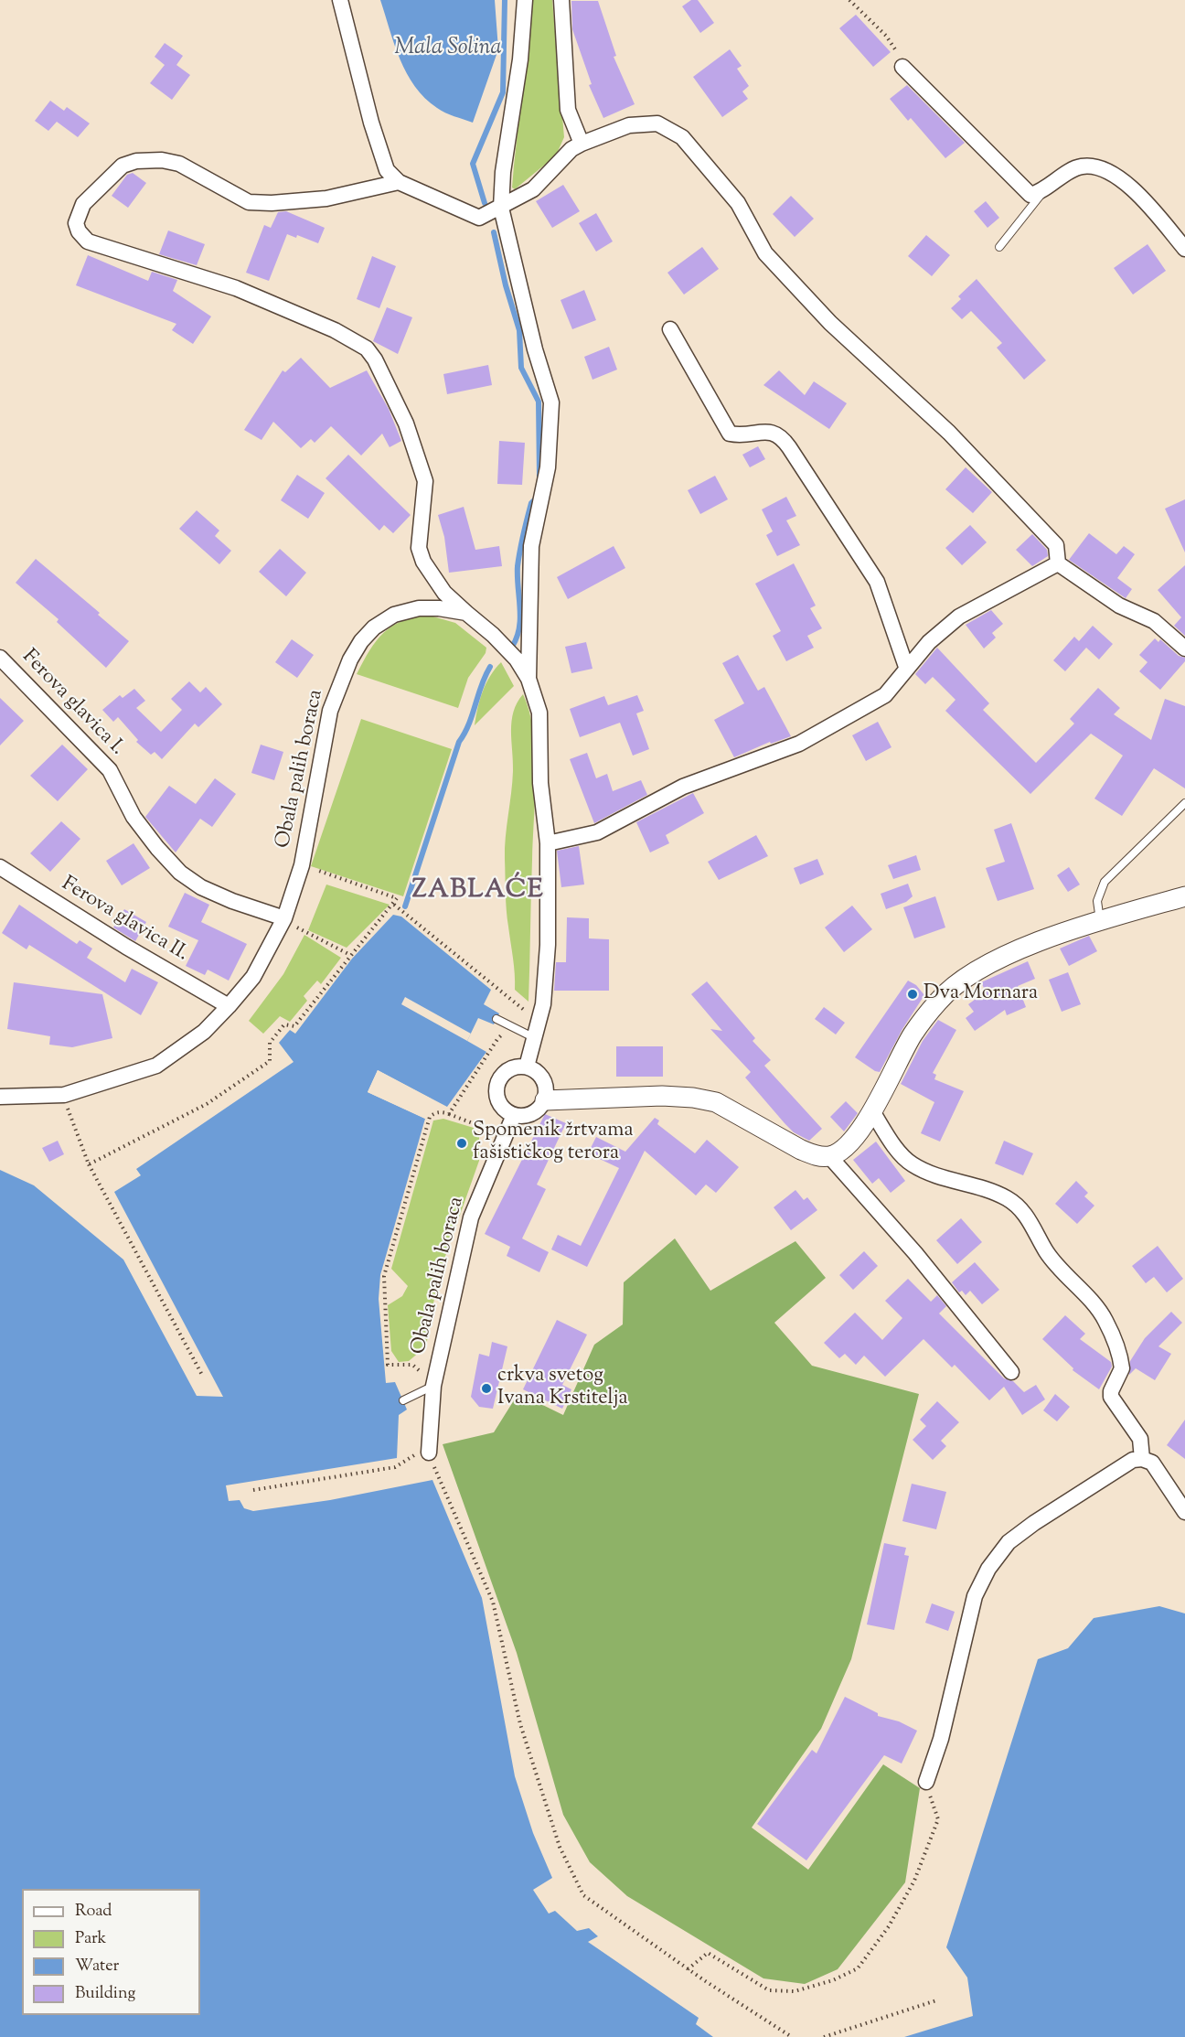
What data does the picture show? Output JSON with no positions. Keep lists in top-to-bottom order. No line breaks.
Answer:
{"streets":{"street":["Ferova glavica I.","Obala palih boraca","Ferova glavica II."]},"crossings":[["Ferova glavica I.","Obala palih boraca"],["Obala palih boraca","Ferova glavica II."]],"districts":["ZABLAĆE"],"water":["Mala Solina"],"places":["Dva Mornara","Spomenik žrtvama fašističkog terora","crkva svetog Ivana Krstitelja"],"legend":["Road","Park","Water","Building"]}
